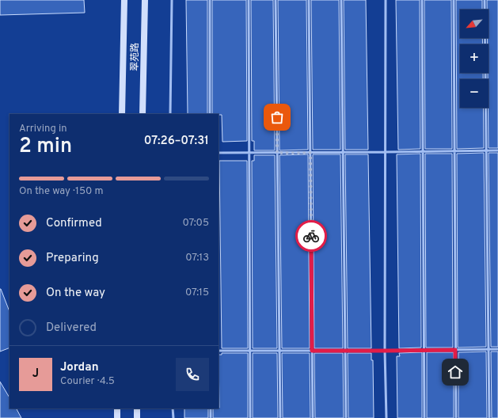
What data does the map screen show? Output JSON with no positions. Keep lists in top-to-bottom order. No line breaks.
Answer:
{"streets":{"main road":["翠苑路"]},"north":"bottom left","page":{"map_buttons":["+","−"],"heading":["2 min","Arriving in","07:26–07:31"],"panel":["Jordan","Courier · 4.5"],"bar":"On the way · 150 m","list":[["Confirmed","07:05"],["Preparing","07:13"],["On the way","07:15"],"Delivered"],"round":"J"}}
